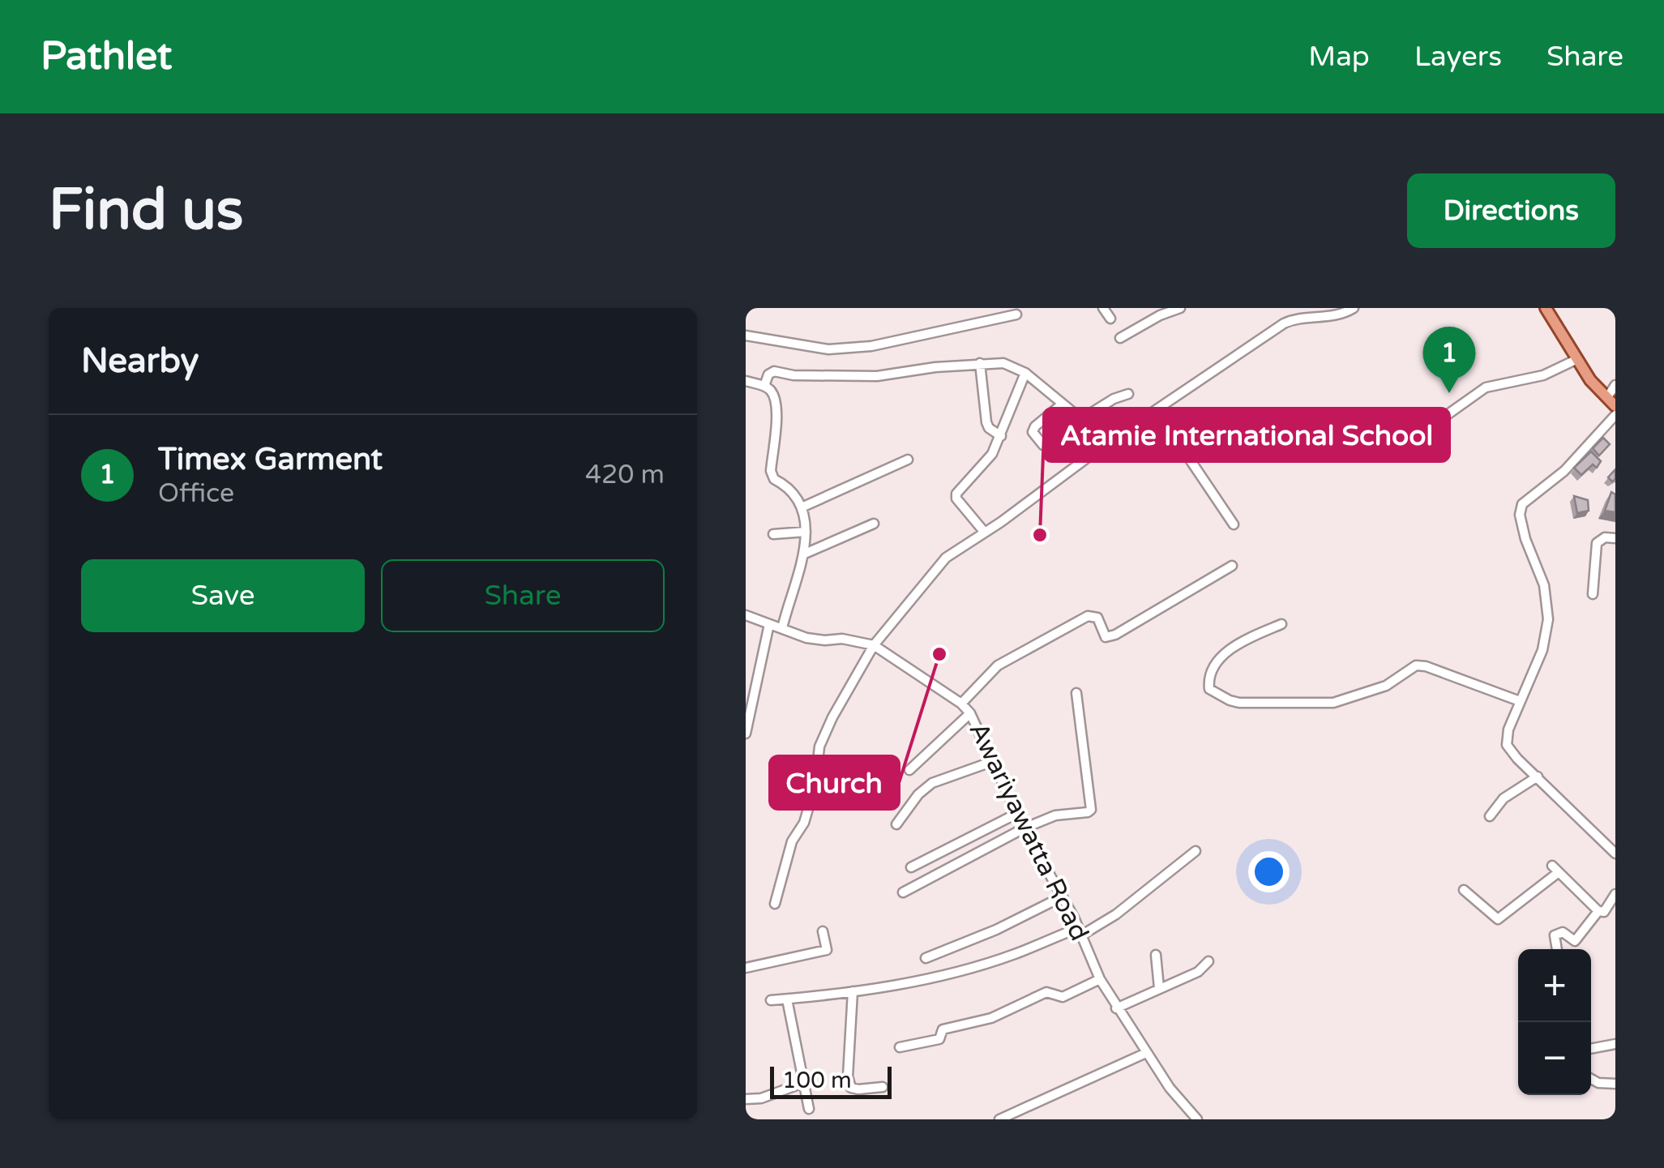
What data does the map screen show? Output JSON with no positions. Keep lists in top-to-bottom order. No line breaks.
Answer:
{"streets":{"street":["Awariyawatta Road"]},"places":["Atamie International School","Church"],"scale_bar":"100 m","page":{"header":"Pathlet","nav":["Map","Layers","Share"],"buttons":["Directions",["Save","Share"]],"title":"Find us","heading":"Nearby","pins":"1","list":[{"mark":"1","name":"Timex Garment","note":"Office","value":"420 m"}],"map_buttons":["+","−"],"scale":"100 m"}}
